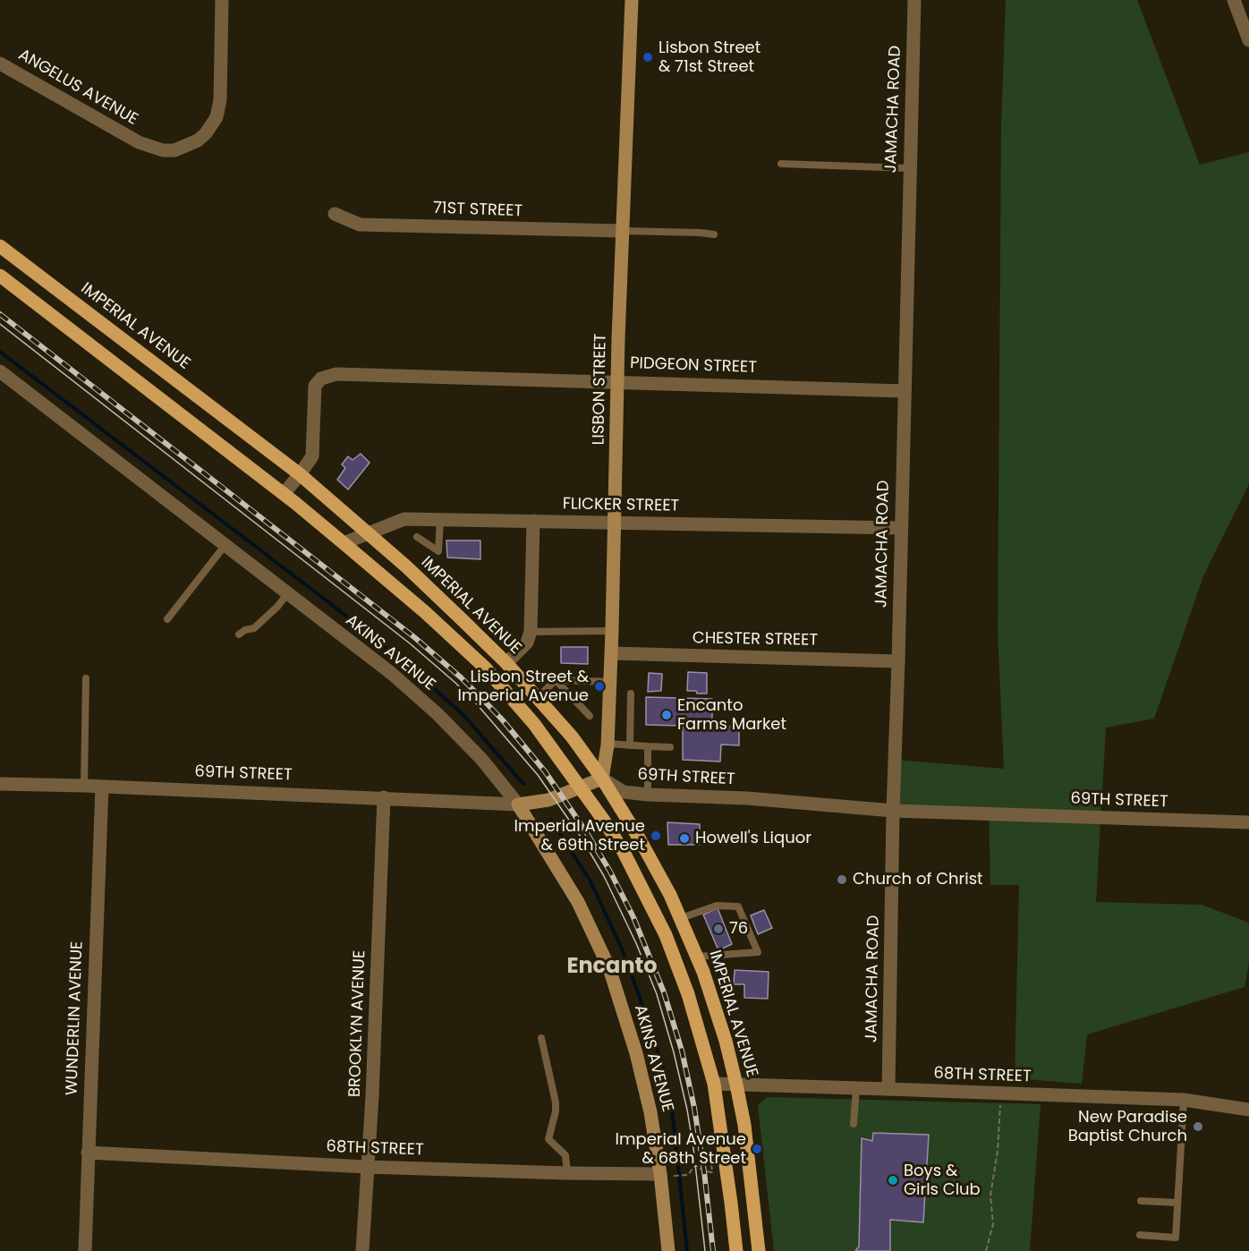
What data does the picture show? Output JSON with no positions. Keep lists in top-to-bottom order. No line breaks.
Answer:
{"streets":{"main road":["IMPERIAL AVENUE","LISBON STREET","AKINS AVENUE","69TH STREET"],"street":["ANGELUS AVENUE","JAMACHA ROAD","71ST STREET","PIDGEON STREET","FLICKER STREET","CHESTER STREET","WUNDERLIN AVENUE","BROOKLYN AVENUE","68TH STREET"]},"crossings":[["JAMACHA ROAD","PIDGEON STREET"],["JAMACHA ROAD","FLICKER STREET"],["JAMACHA ROAD","CHESTER STREET"],["JAMACHA ROAD","69TH STREET"],["JAMACHA ROAD","68TH STREET"],["71ST STREET","LISBON STREET"],["IMPERIAL AVENUE","PIDGEON STREET"],["IMPERIAL AVENUE","LISBON STREET"],["IMPERIAL AVENUE","FLICKER STREET"],["IMPERIAL AVENUE","69TH STREET"],["IMPERIAL AVENUE","68TH STREET"],["PIDGEON STREET","LISBON STREET"],["LISBON STREET","FLICKER STREET"],["LISBON STREET","CHESTER STREET"],["LISBON STREET","69TH STREET"],["AKINS AVENUE","69TH STREET"],["AKINS AVENUE","68TH STREET"],["69TH STREET","WUNDERLIN AVENUE"],["69TH STREET","BROOKLYN AVENUE"],["WUNDERLIN AVENUE","68TH STREET"],["BROOKLYN AVENUE","68TH STREET"]],"districts":["Encanto"],"places":["Lisbon Street & 71st Street","Lisbon Street & Imperial Avenue","Encanto Farms Market","Imperial Avenue & 69th Street","Howell's Liquor","Church of Christ","76","New Paradise Baptist Church","Imperial Avenue & 68th Street","Boys & Girls Club"]}
